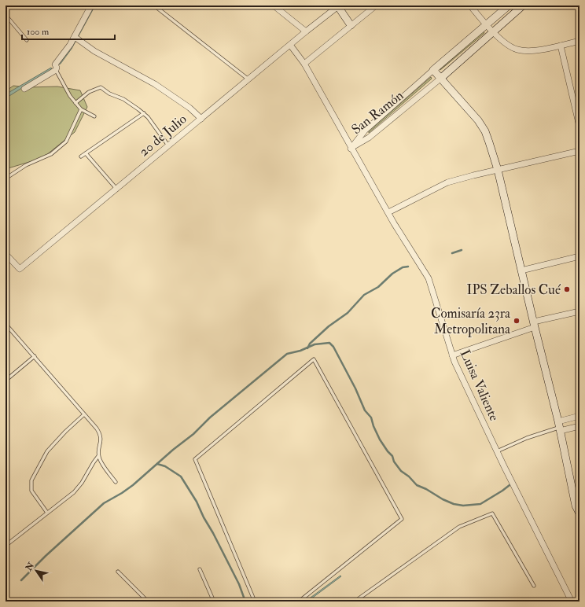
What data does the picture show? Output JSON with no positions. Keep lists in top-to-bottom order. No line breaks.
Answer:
{"streets":{"street":["San Ramón","20 de Julio","Luisa Valiente"]},"crossings":[["San Ramón","Luisa Valiente"],["20 de Julio","Luisa Valiente"]],"places":["IPS Zeballos Cué","Comisaría 23ra Metropolitana"],"scale_bar":"100 m","north":"top left"}
